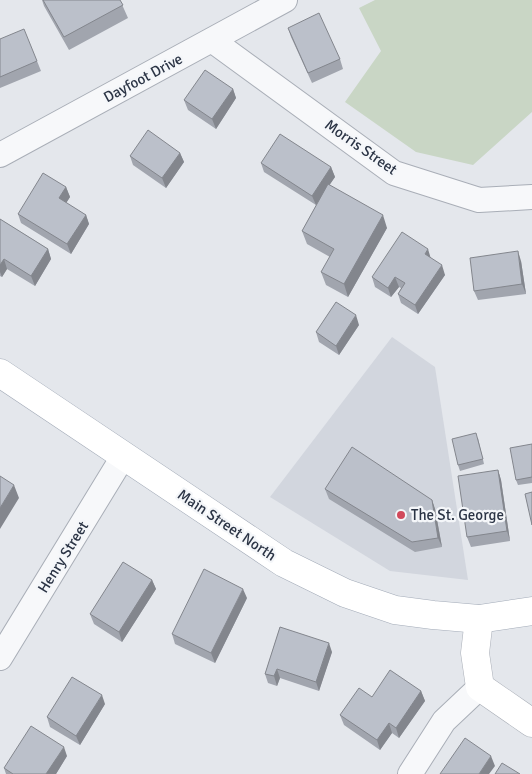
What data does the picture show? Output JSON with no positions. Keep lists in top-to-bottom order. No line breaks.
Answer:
{"streets":{"main road":["Main Street North"],"street":["Dayfoot Drive","Morris Street","Henry Street"]},"crossings":[["Dayfoot Drive","Morris Street"],["Main Street North","Henry Street"]],"places":["The St. George"]}
